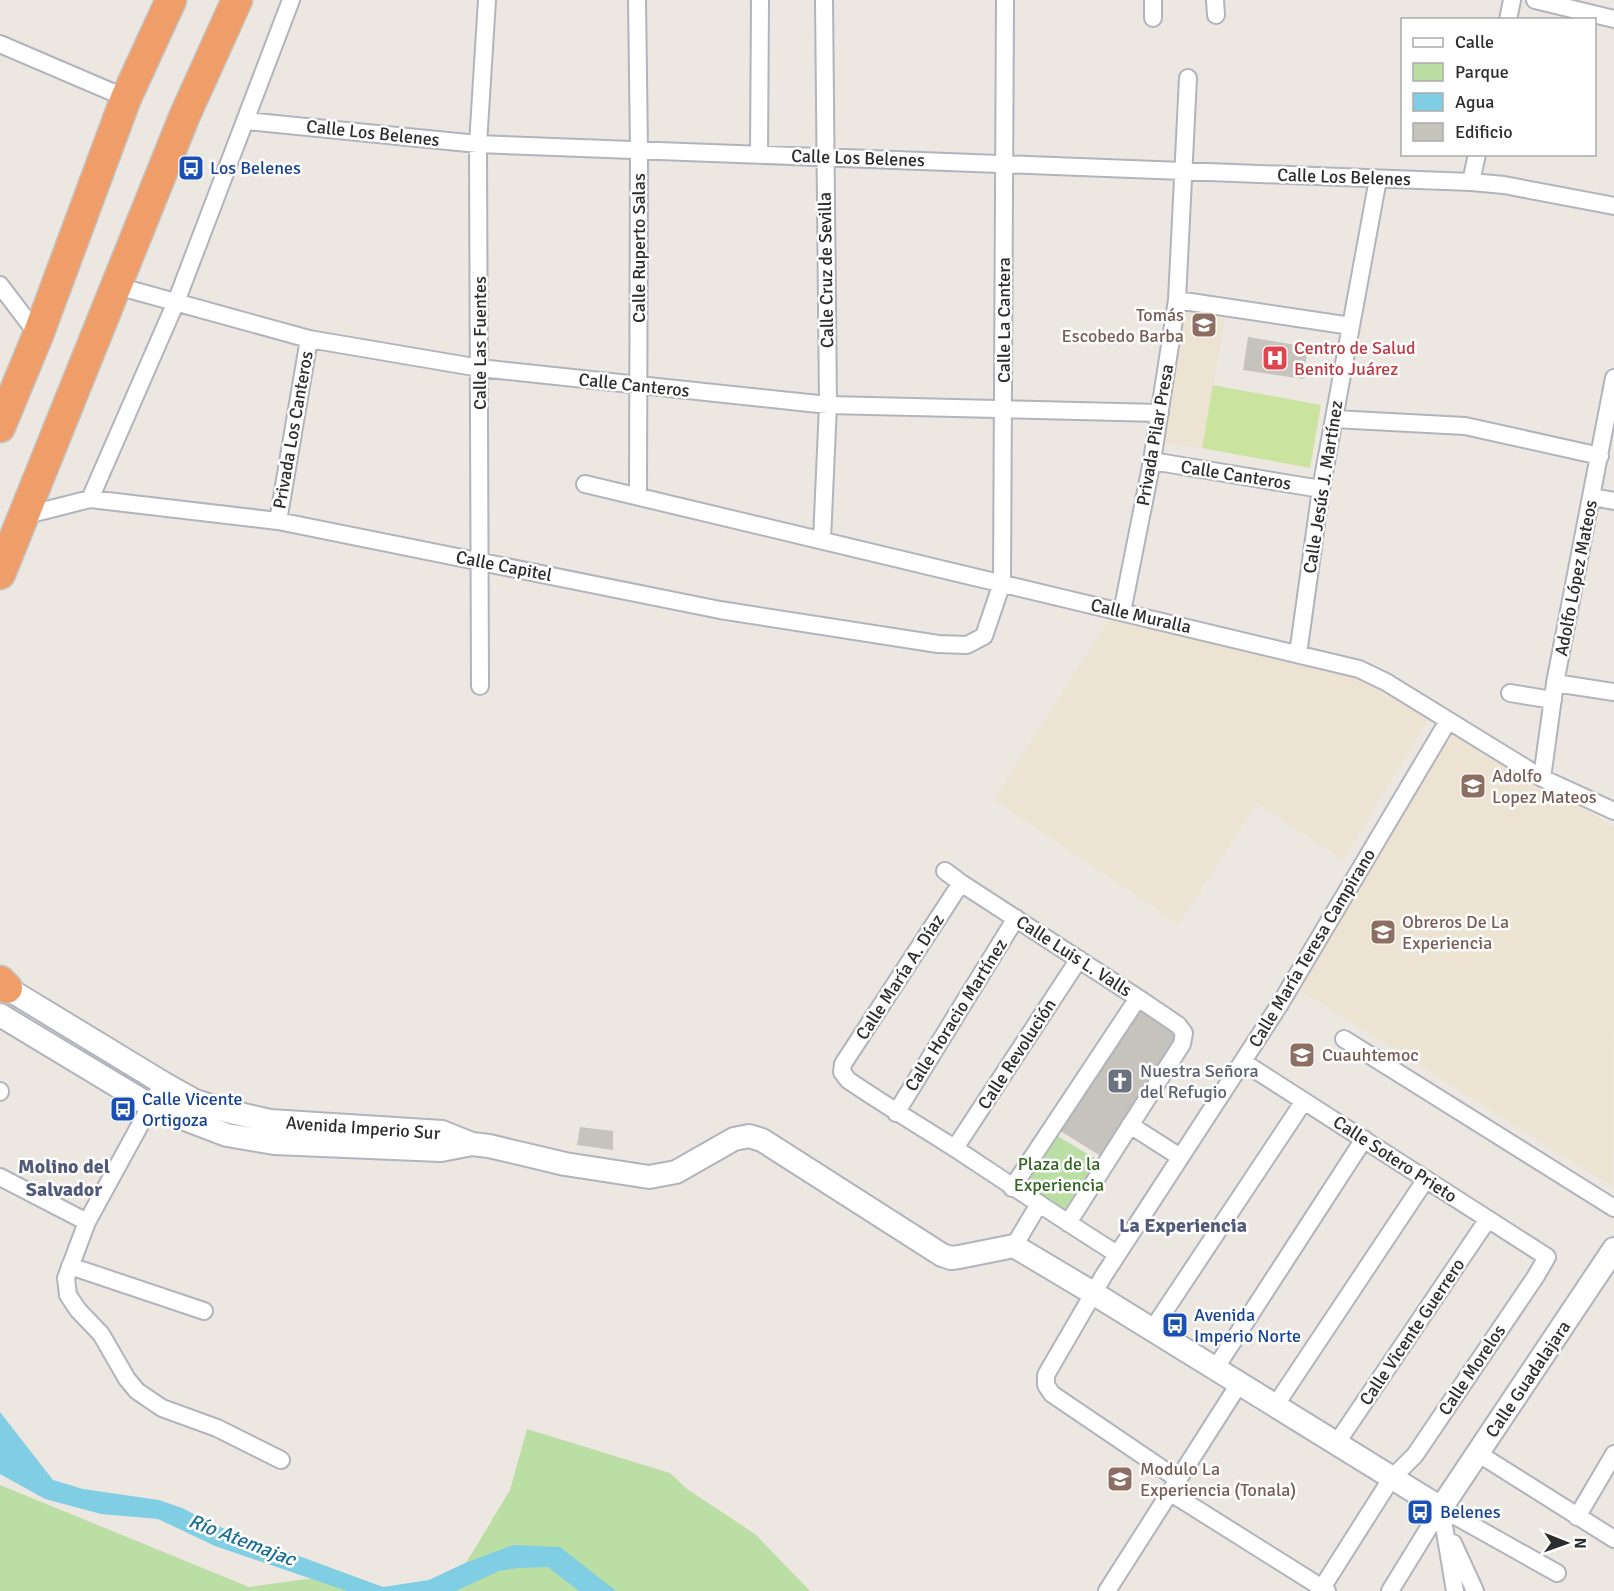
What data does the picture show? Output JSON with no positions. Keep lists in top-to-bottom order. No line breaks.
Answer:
{"streets":{"street":["Calle Los Belenes","Calle Ruperto Salas","Calle Cruz de Sevilla","Calle La Cantera","Calle Las Fuentes","Calle Canteros","Privada Los Canteros","Privada Pilar Presa","Calle Jesús J. Martínez","Calle Capitel","Adolfo López Mateos","Calle Muralla","Calle María Teresa Campirano","Calle Luis L. Valls","Calle María A. Díaz","Calle Horacio Martínez","Calle Revolución","Avenida Imperio Sur","Calle Sotero Prieto","Calle Vicente Guerrero","Calle Morelos","Calle Guadalajara"]},"crossings":[["Calle Los Belenes","Calle Ruperto Salas"],["Calle Los Belenes","Calle Cruz de Sevilla"],["Calle Los Belenes","Calle La Cantera"],["Calle Los Belenes","Calle Las Fuentes"],["Calle Los Belenes","Privada Pilar Presa"],["Calle Los Belenes","Calle Jesús J. Martínez"],["Calle Ruperto Salas","Calle Canteros"],["Calle Ruperto Salas","Calle Muralla"],["Calle Cruz de Sevilla","Calle Canteros"],["Calle Cruz de Sevilla","Calle Muralla"],["Calle La Cantera","Calle Canteros"],["Calle La Cantera","Calle Capitel"],["Calle La Cantera","Calle Muralla"],["Calle Las Fuentes","Calle Canteros"],["Calle Las Fuentes","Calle Capitel"],["Calle Canteros","Privada Los Canteros"],["Calle Canteros","Privada Pilar Presa"],["Calle Canteros","Calle Jesús J. Martínez"],["Privada Los Canteros","Calle Capitel"],["Privada Pilar Presa","Calle Muralla"],["Calle Jesús J. Martínez","Calle Muralla"],["Adolfo López Mateos","Calle Muralla"],["Calle Muralla","Calle María Teresa Campirano"],["Calle María Teresa Campirano","Calle Sotero Prieto"],["Calle Luis L. Valls","Calle María A. Díaz"],["Calle Luis L. Valls","Calle Horacio Martínez"],["Calle Luis L. Valls","Calle Revolución"],["Calle María A. Díaz","Calle Horacio Martínez"],["Calle Sotero Prieto","Calle Vicente Guerrero"],["Calle Sotero Prieto","Calle Morelos"]],"districts":["Molino del Salvador","La Experiencia"],"water":["Río Atemajac"],"parks":["Plaza de la Experiencia"],"places":{"bus stop":["Los Belenes","Calle Vicente Ortigoza","Avenida Imperio Norte","Belenes"],"school or university":["Tomás Escobedo Barba","Adolfo Lopez Mateos","Obreros De La Experiencia","Cuauhtemoc","Modulo La Experiencia (Tonala)"],"hospital":["Centro de Salud Benito Juárez"],"church":["Nuestra Señora del Refugio"]},"legend":["Calle","Parque","Agua","Edificio"],"north":"right"}
